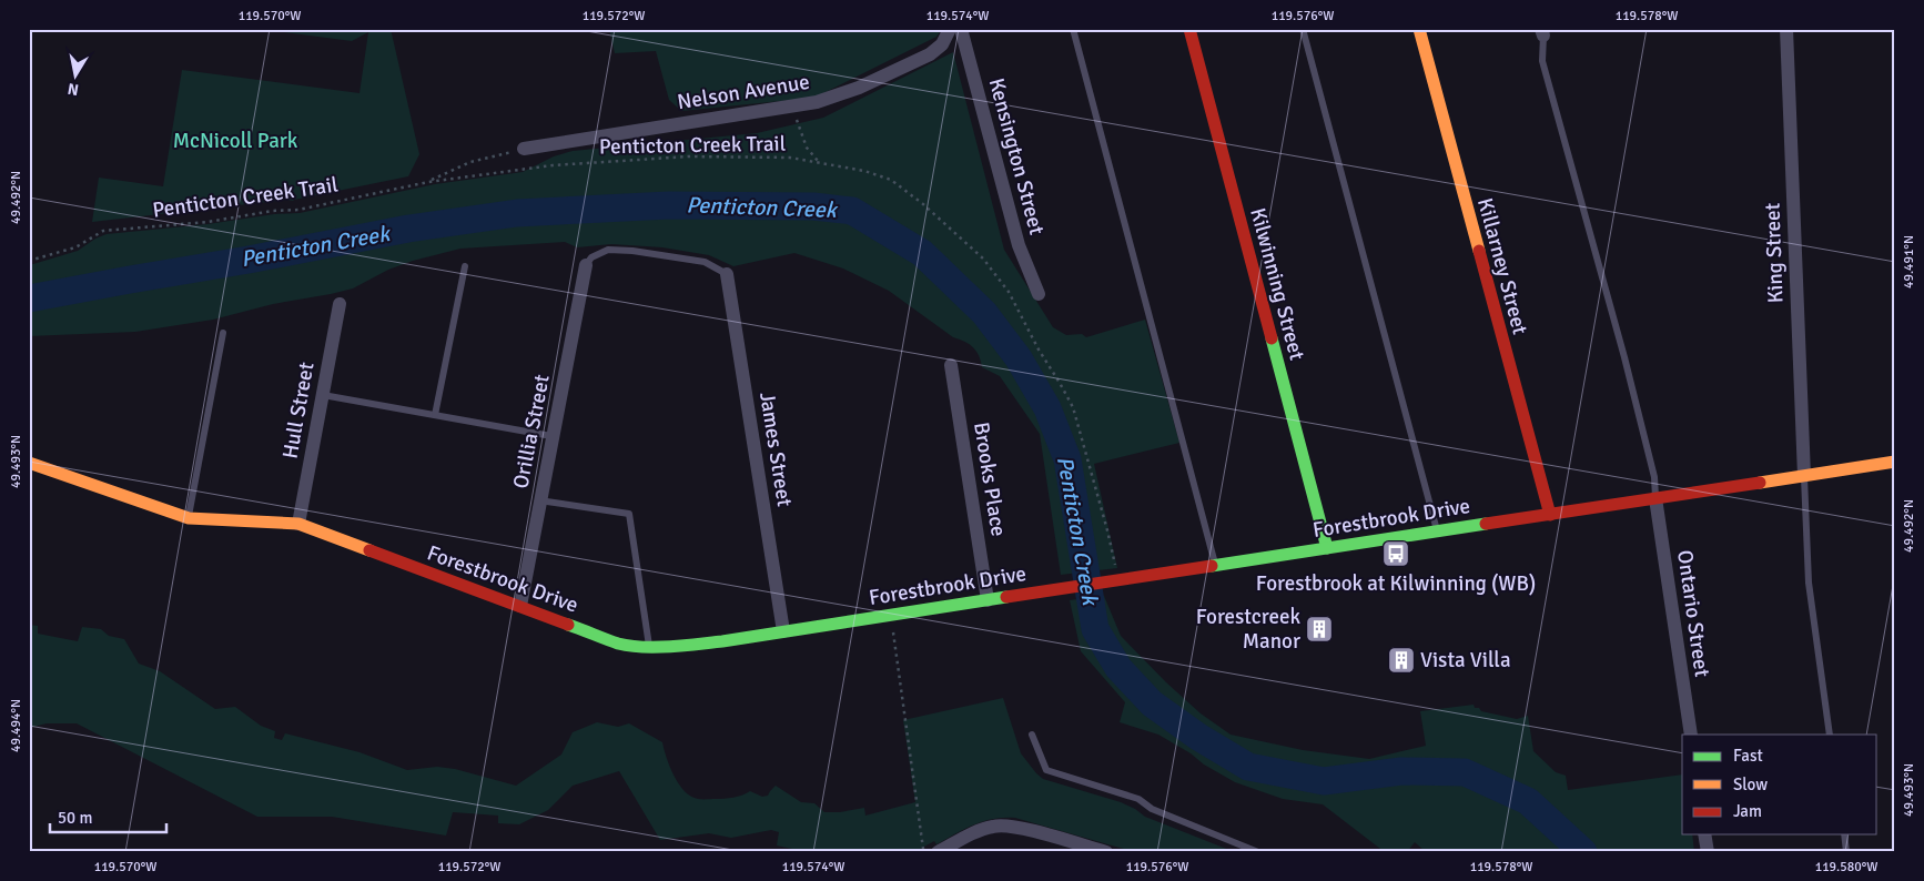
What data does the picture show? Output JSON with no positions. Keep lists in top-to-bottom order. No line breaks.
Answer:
{"streets":{"street":["Nelson Avenue","Kensington Street","King Street","Killarney Street","Kilwinning Street","Hull Street","Orillia Street","James Street","Brooks Place","Forestbrook Drive","Ontario Street"],"path":["Penticton Creek Trail"]},"crossings":[["Penticton Creek Trail","Forestbrook Drive"],["King Street","Forestbrook Drive"],["Killarney Street","Forestbrook Drive"],["Kilwinning Street","Forestbrook Drive"],["Hull Street","Forestbrook Drive"],["Orillia Street","Forestbrook Drive"],["James Street","Forestbrook Drive"],["Brooks Place","Forestbrook Drive"],["Forestbrook Drive","Ontario Street"]],"water":["Penticton Creek"],"parks":["McNicoll Park"],"places":{"bus stop":["Forestbrook at Kilwinning (WB)"],"building":["Forestcreek Manor","Vista Villa"]},"legend":["Fast","Slow","Jam"],"scale_bar":"50 m","north":"bottom","coordinates":["119.570°W","119.572°W","119.574°W","119.576°W","119.578°W","49.492°N","49.491°N","49.493°N","49.494°N","119.580°W"]}
